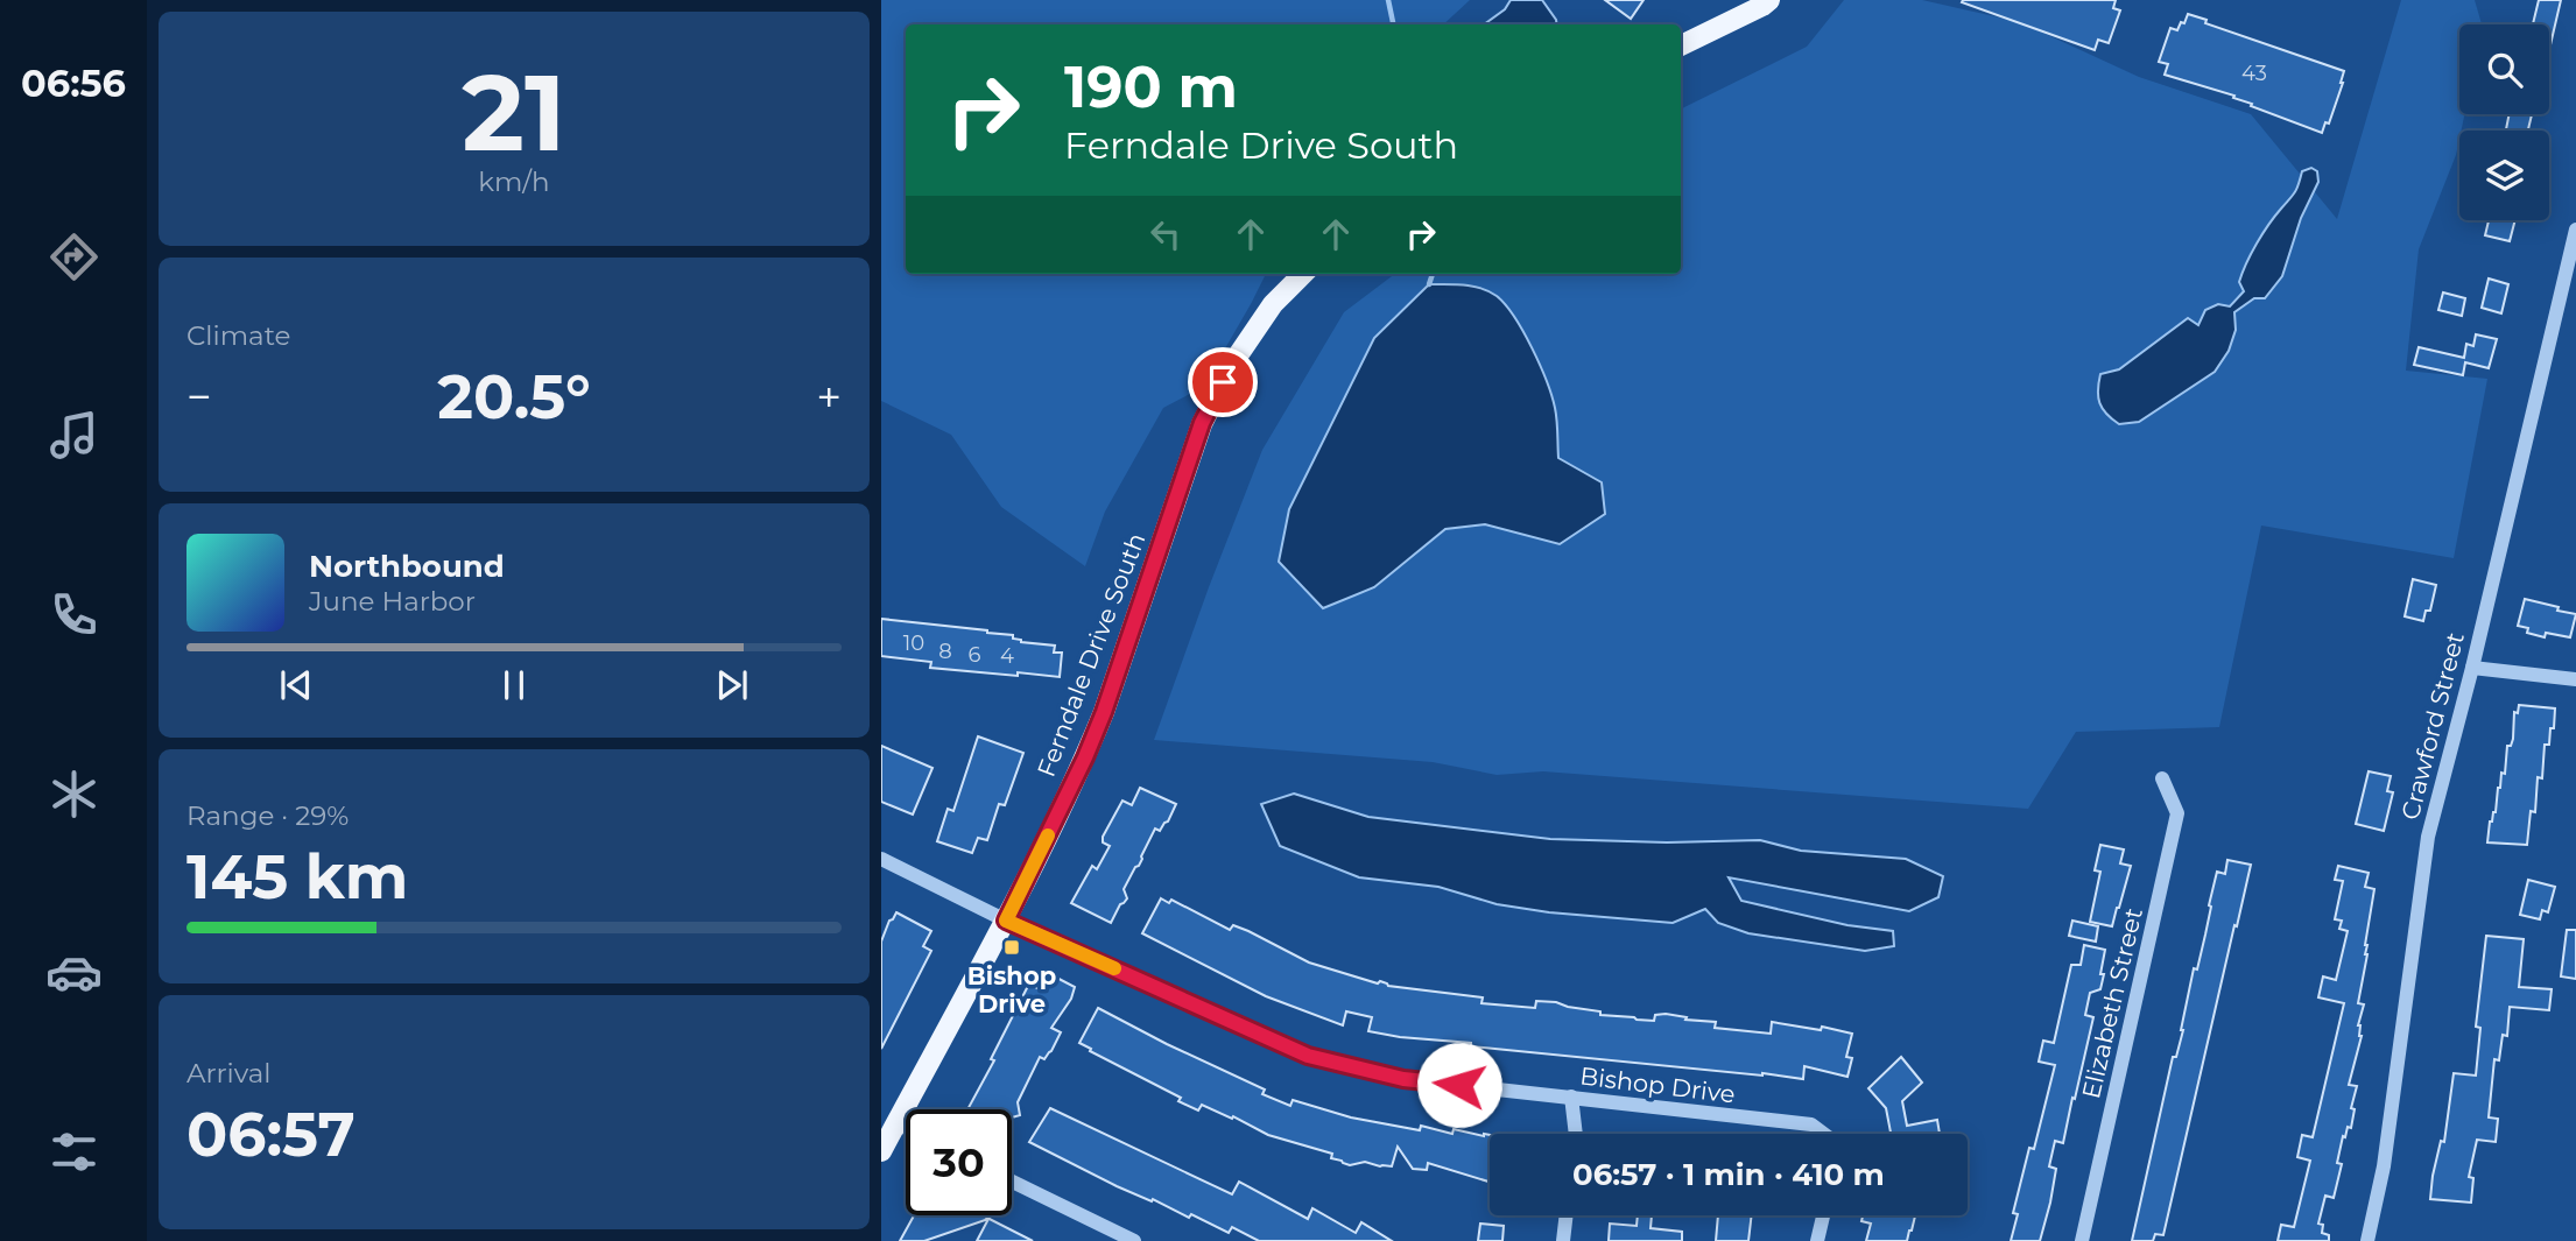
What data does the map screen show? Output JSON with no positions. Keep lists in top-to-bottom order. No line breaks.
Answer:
{"streets":{"main road":["Ferndale Drive South"],"street":["Crawford Street","Elizabeth Street","Bishop Drive"]},"crossings":[["Ferndale Drive South","Bishop Drive"]],"places":{"transit":["Bishop Drive"]},"house_numbers":["43","10","8","6","4"],"page":{"tabs":"06:56","tile":[["21","km/h"],"Climate",["Range · 29%","145 km"],["Arrival","06:57"]],"turn":["190 m","Ferndale Drive South"],"heat":["−","20.5°","+"],"song":["Northbound","June Harbor"],"limit":"30","trip":"06:57 · 1 min · 410 m"}}
